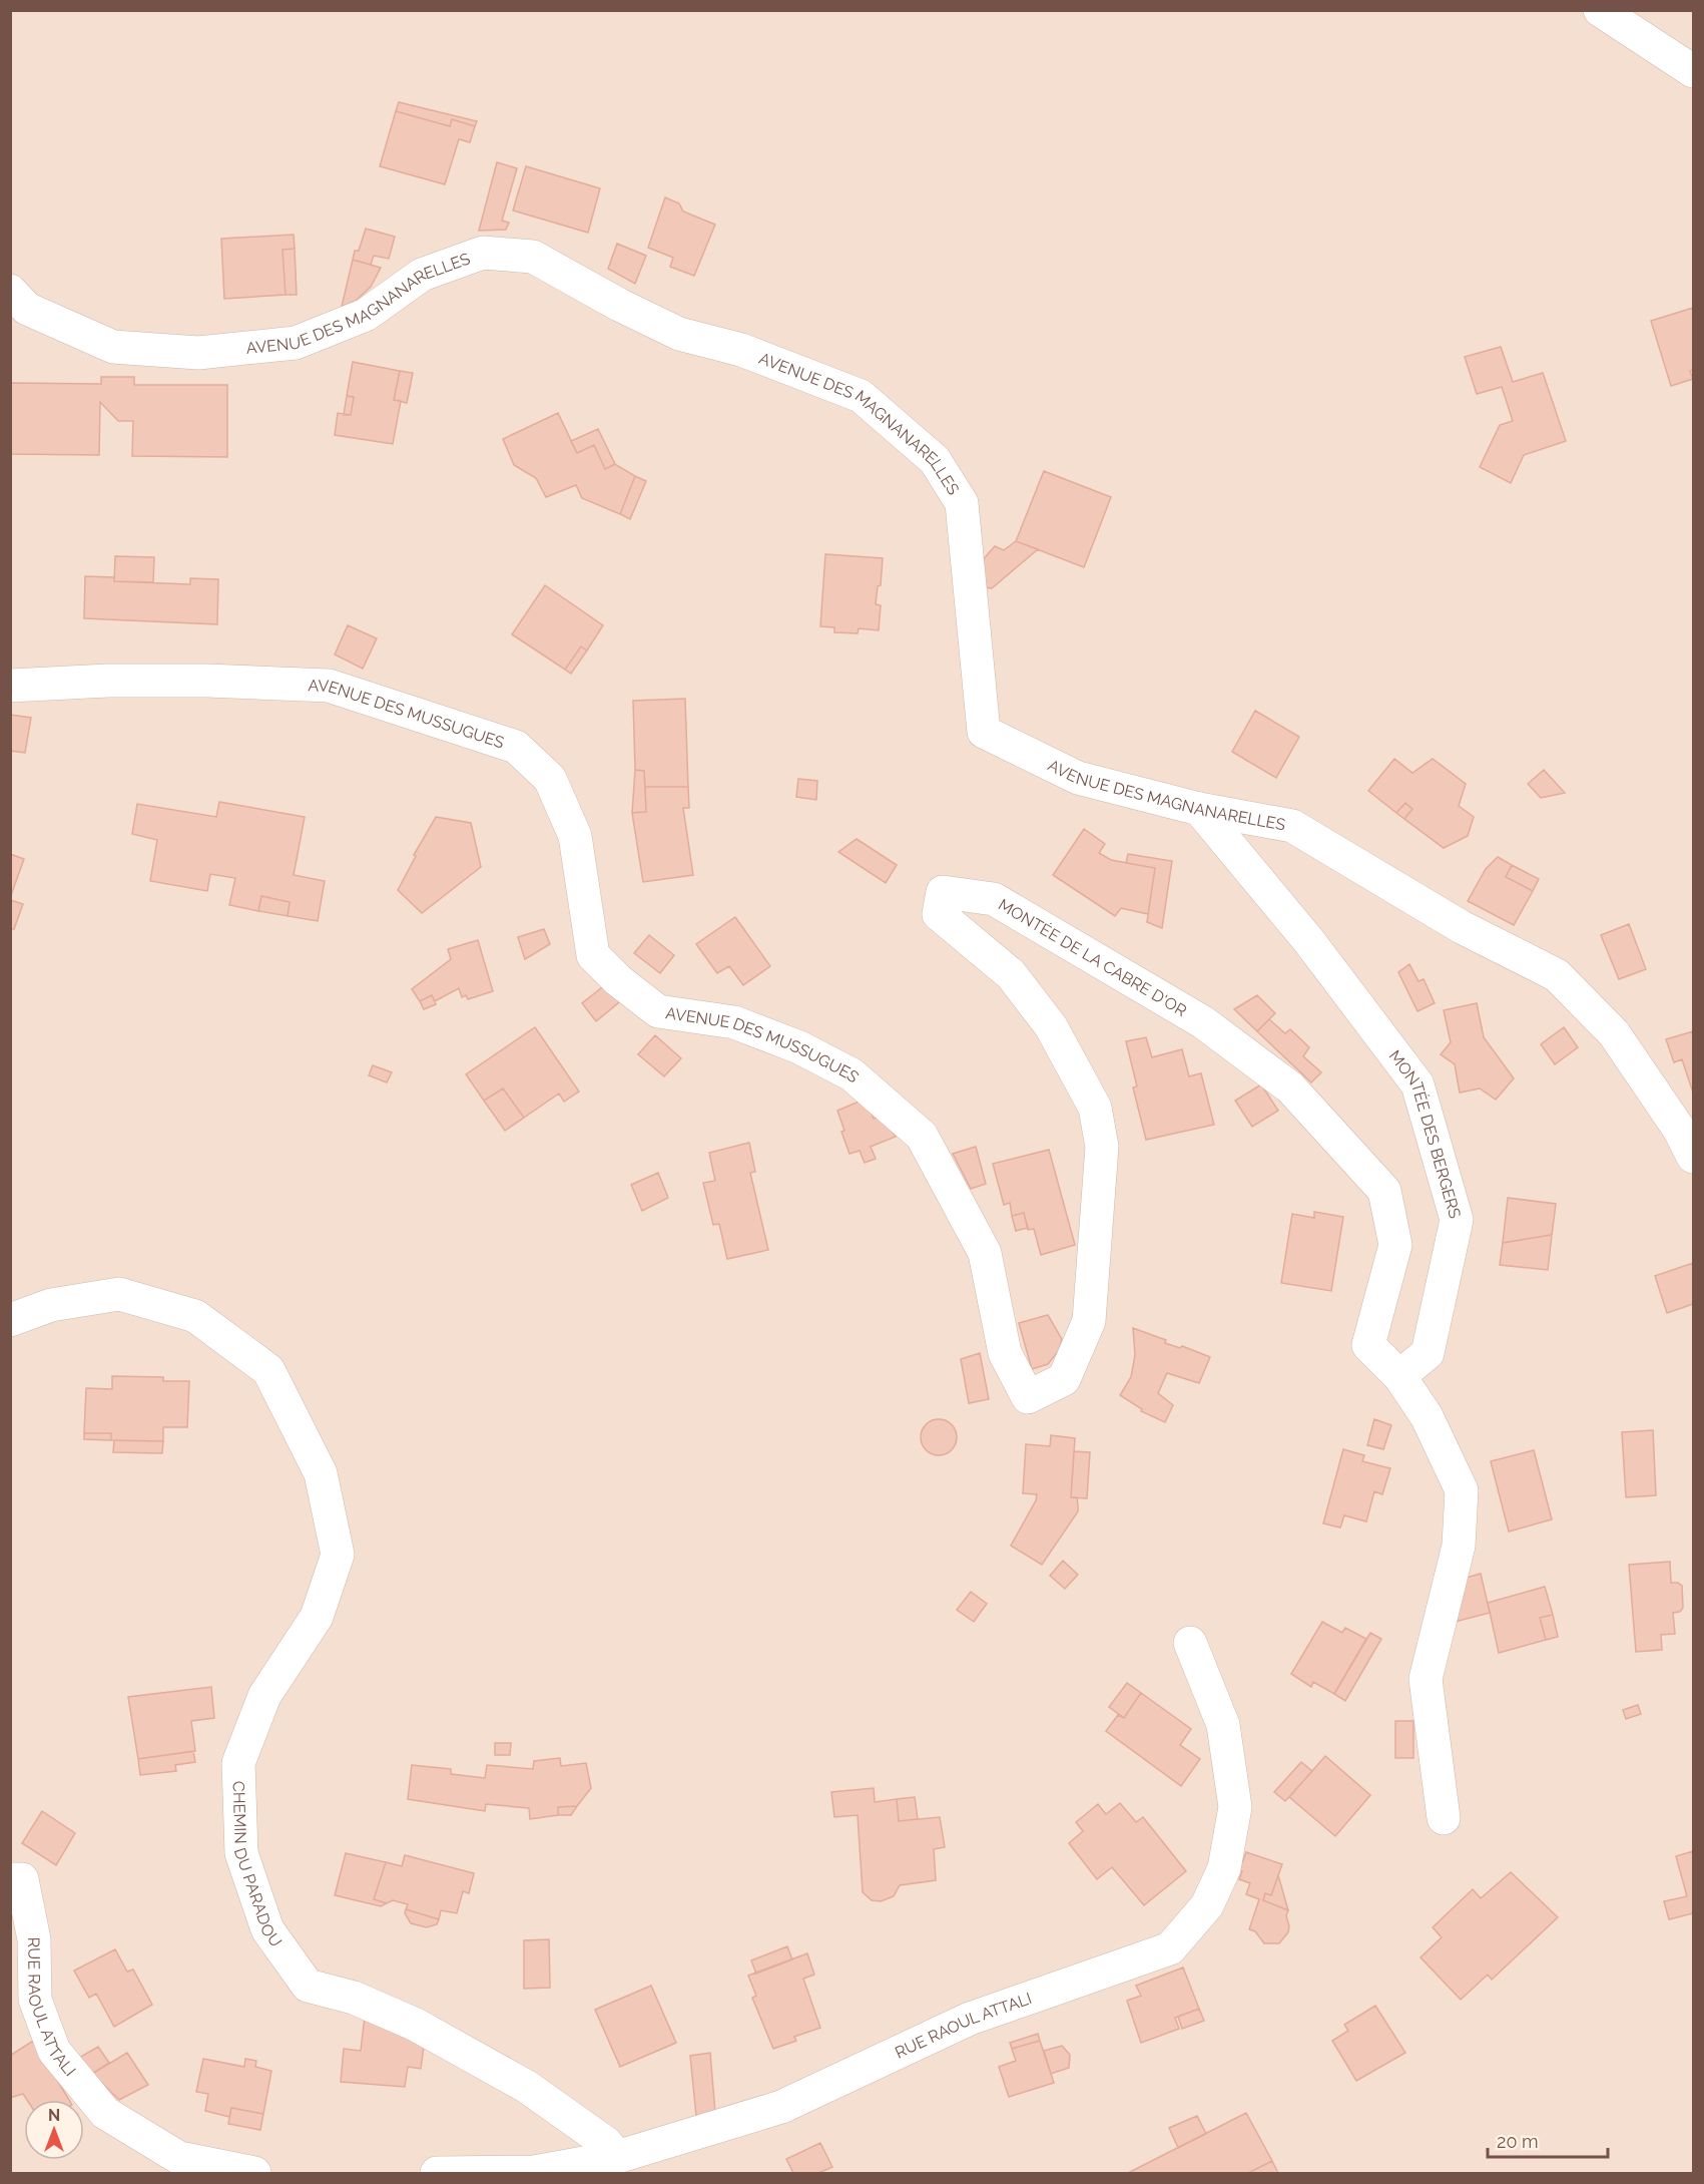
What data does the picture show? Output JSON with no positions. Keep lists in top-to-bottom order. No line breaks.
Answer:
{"streets":{"street":["AVENUE DES MAGNANARELLES","AVENUE DES MUSSUGUES","MONTÉE DE LA CABRE D'OR","MONTÉE DES BERGERS","CHEMIN DU PARADOU","RUE RAOUL ATTALI"]},"crossings":[["AVENUE DES MAGNANARELLES","MONTÉE DES BERGERS"],["AVENUE DES MUSSUGUES","MONTÉE DE LA CABRE D'OR"],["MONTÉE DE LA CABRE D'OR","MONTÉE DES BERGERS"],["CHEMIN DU PARADOU","RUE RAOUL ATTALI"]],"scale_bar":"20 m","north":"top"}
